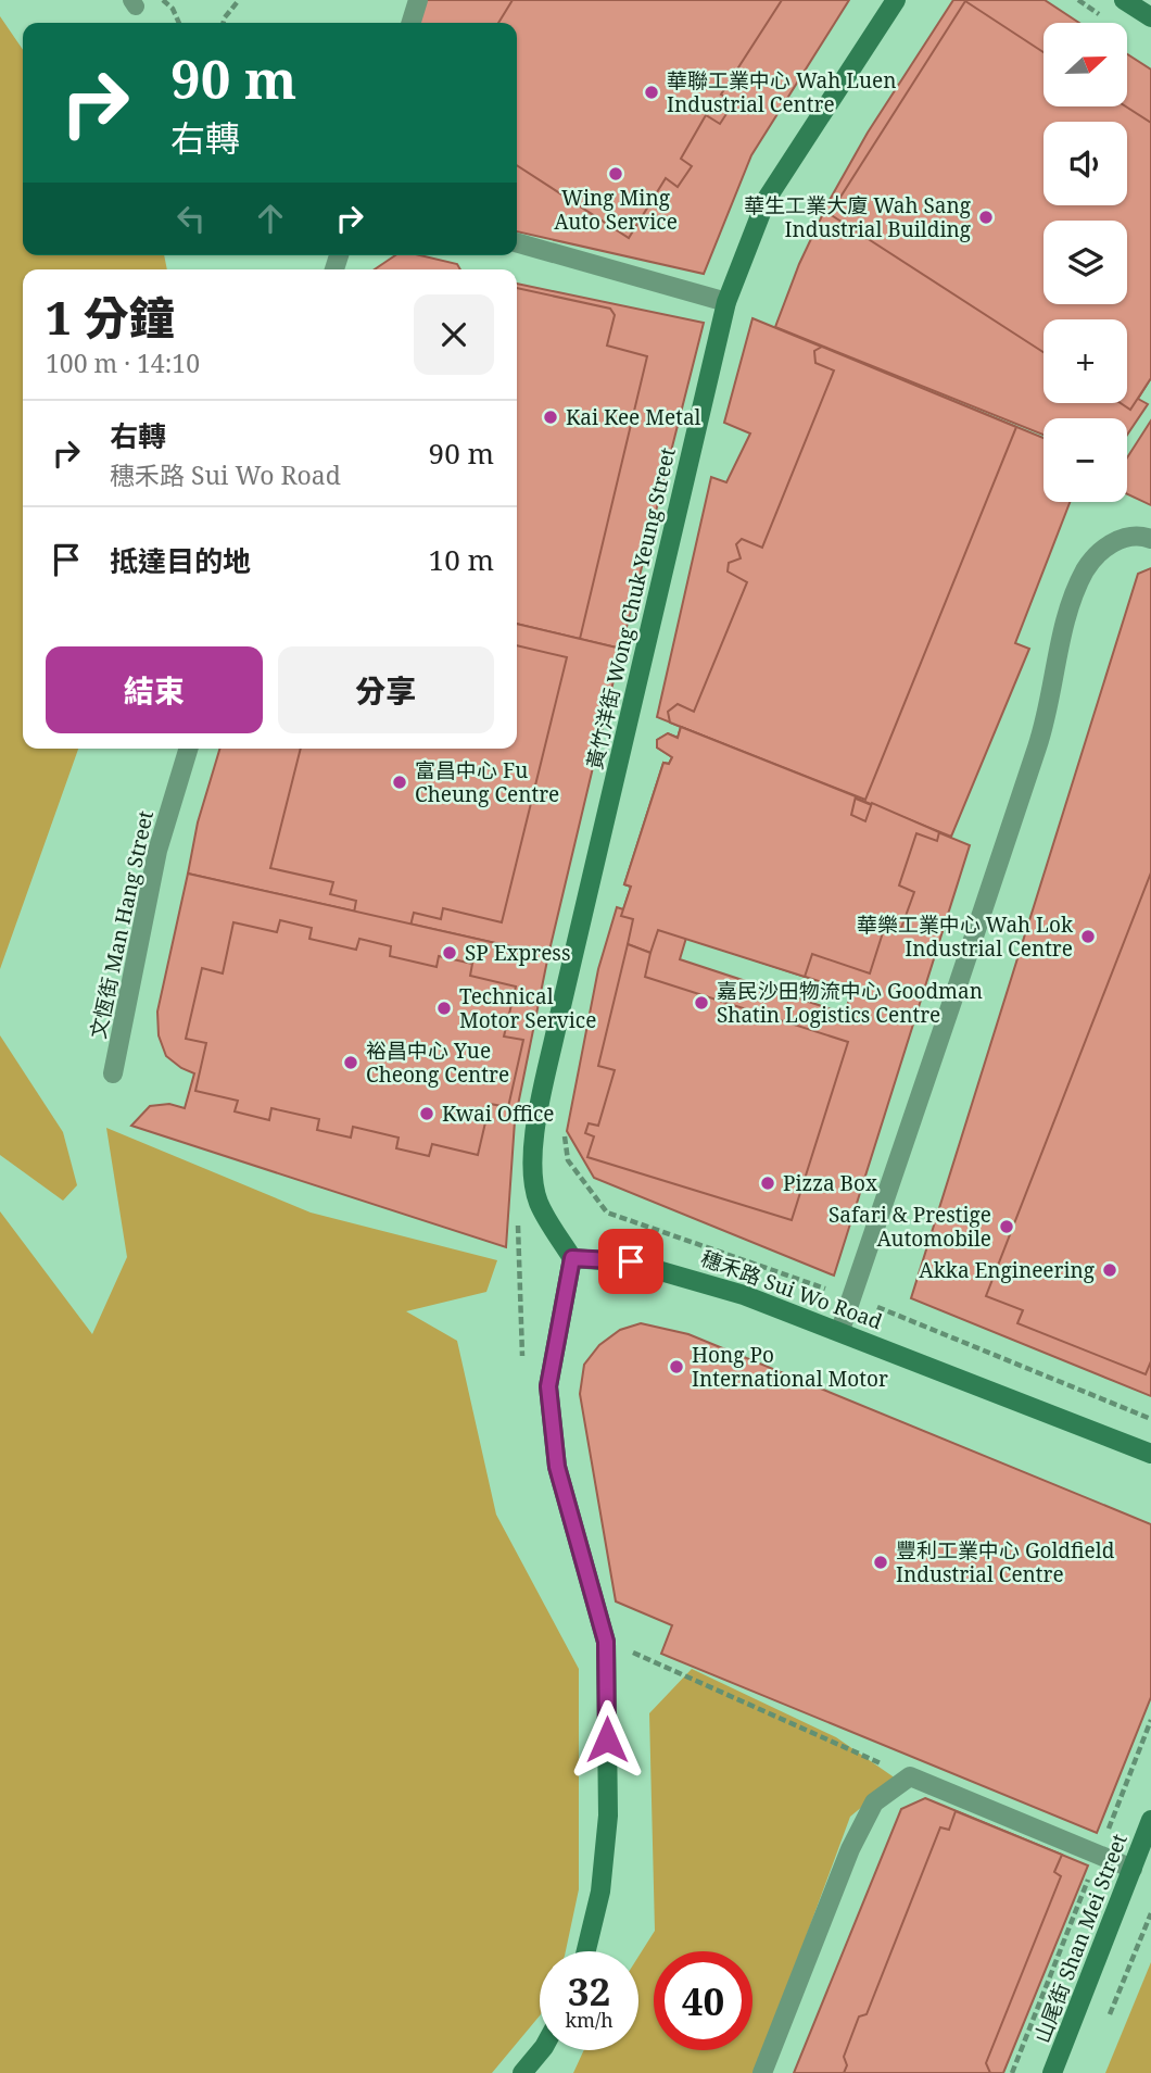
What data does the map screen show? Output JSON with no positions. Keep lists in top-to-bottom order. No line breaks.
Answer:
{"streets":{"street":["黃竹洋街 Wong Chuk Yeung Street","文恆街 Man Hang Street","穗禾路 Sui Wo Road","山尾街 Shan Mei Street"]},"crossings":[["黃竹洋街 Wong Chuk Yeung Street","穗禾路 Sui Wo Road"]],"places":["華聯工業中心 Wah Luen Industrial Centre","Wing Ming Auto Service","華生工業大廈 Wah Sang Industrial Building","Kai Kee Metal","富昌中心 Fu Cheung Centre","華樂工業中心 Wah Lok Industrial Centre","SP Express","嘉民沙田物流中心 Goodman Shatin Logistics Centre","Technical Motor Service","裕昌中心 Yue Cheong Centre","Kwai Office","Pizza Box","Safari & Prestige Automobile","Akka Engineering","Hong Po International Motor","豐利工業中心 Goldfield Industrial Centre"],"north":"right","page":{"map_buttons":["+","−"],"turn":["90 m","右轉"],"heading":["1 分鐘","100 m · 14:10"],"list":[{"name":"右轉","note":"穗禾路 Sui Wo Road","value":"90 m"},{"name":"抵達目的地","value":"10 m"}],"buttons":["結束","分享"],"speed":"32 km/h","limit":"40"}}
